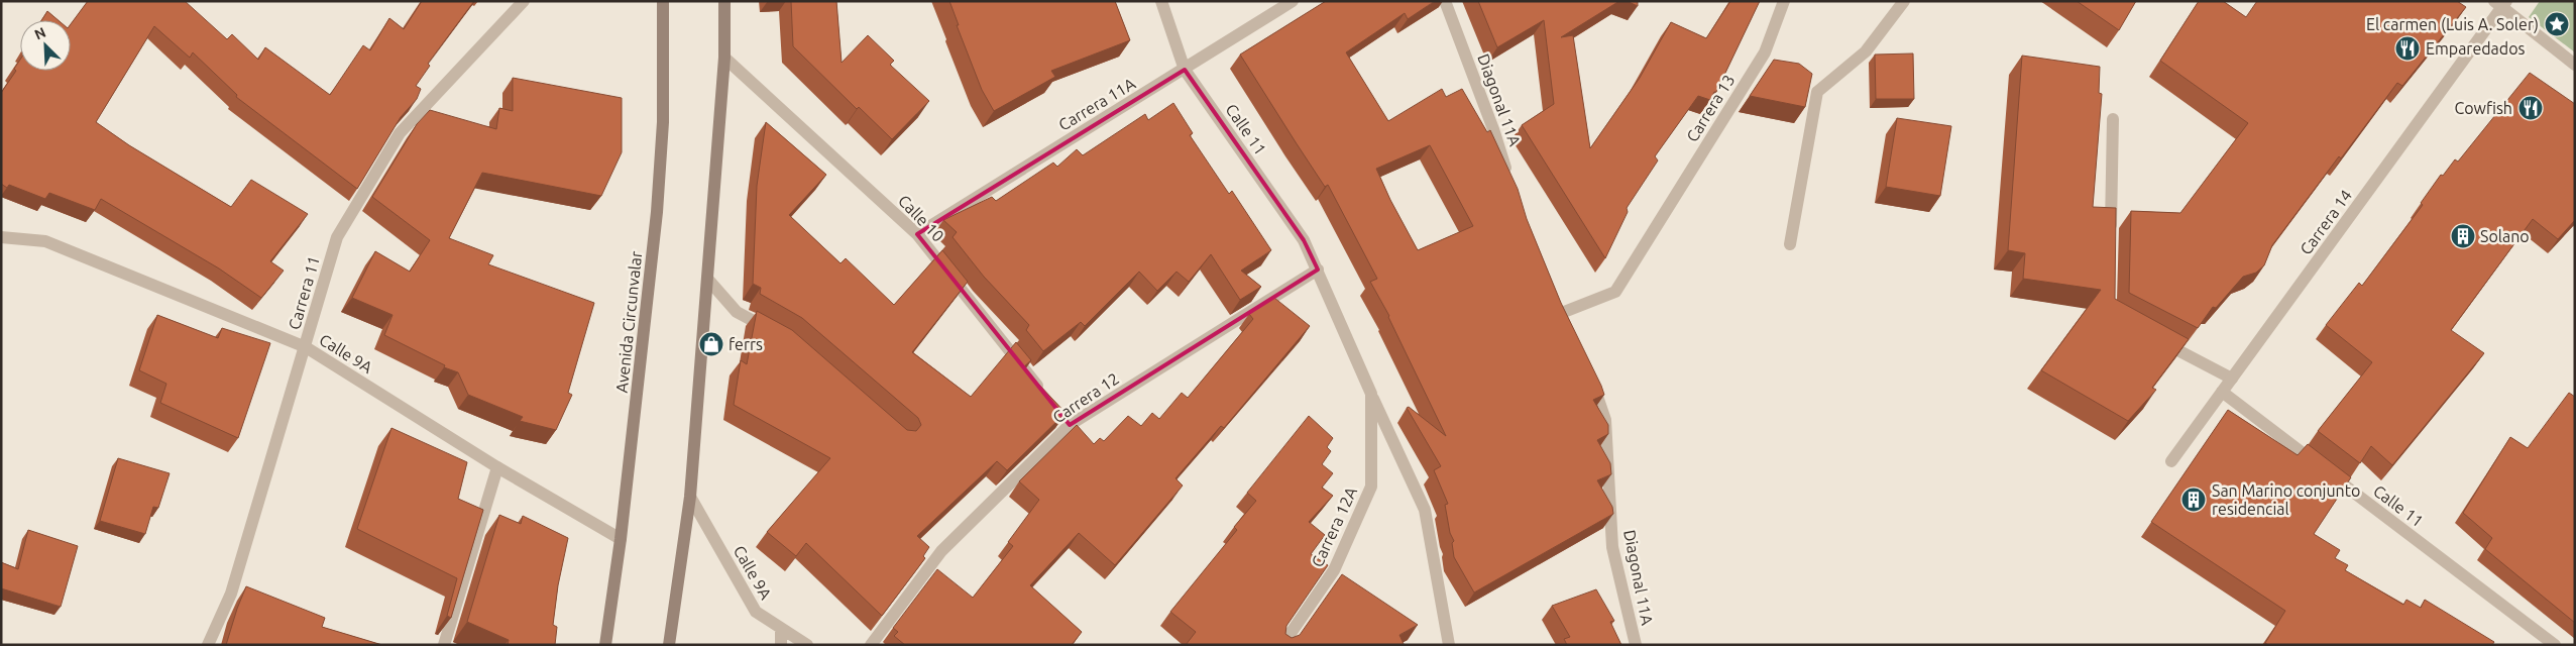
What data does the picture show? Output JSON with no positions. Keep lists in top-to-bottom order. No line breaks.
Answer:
{"streets":{"main road":["Avenida Circunvalar"],"street":["Diagonal 11A","Carrera 11A","Carrera 13","Calle 11","Calle 10","Carrera 14","Carrera 11","Calle 9A","Carrera 12","Carrera 12A"]},"crossings":[["Carrera 11A","Calle 11"],["Carrera 11A","Calle 10"],["Calle 11","Carrera 14"],["Calle 11","Carrera 12"],["Calle 11","Carrera 12A"],["Carrera 11","Calle 9A"],["Avenida Circunvalar","Calle 9A"],["Carrera 12","Carrera 12A"]],"places":{"place":["El carmen (Luis A. Soler)"],"restaurant":["Emparedados","Cowfish"],"building":["Solano","San Marino conjunto residencial"],"shop":["ferrs"]},"north":"top left"}
